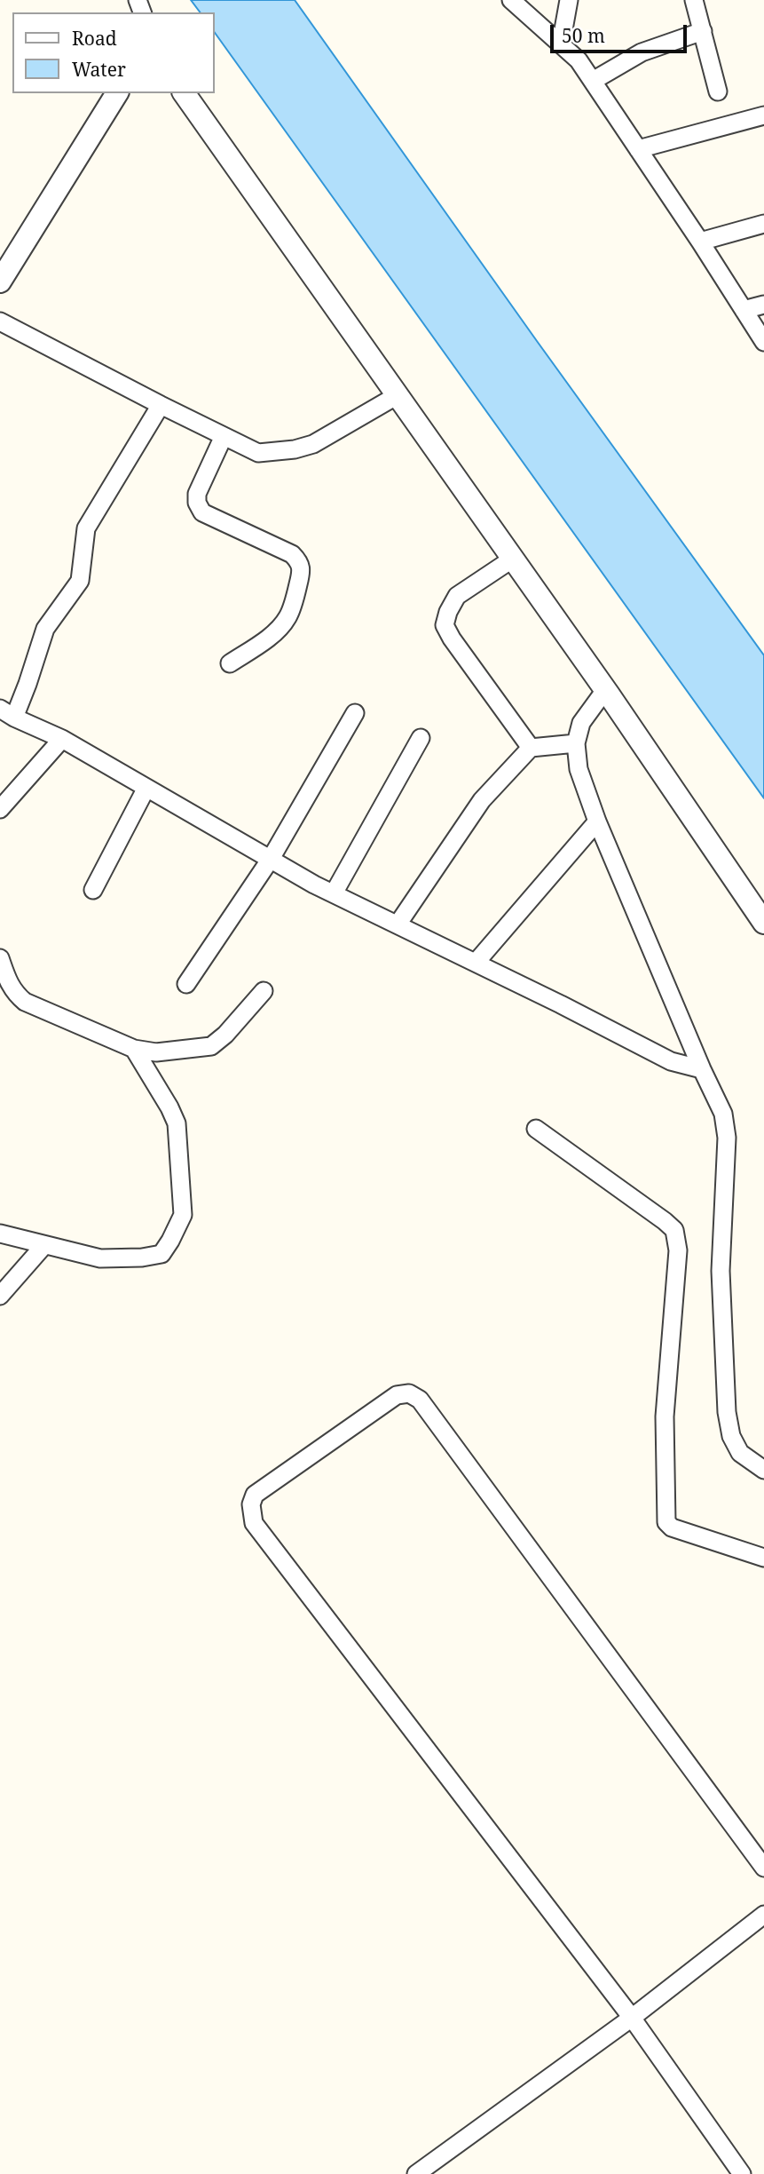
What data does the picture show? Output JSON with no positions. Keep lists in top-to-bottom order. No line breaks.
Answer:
{"legend":["Road","Water"],"scale_bar":"50 m"}
